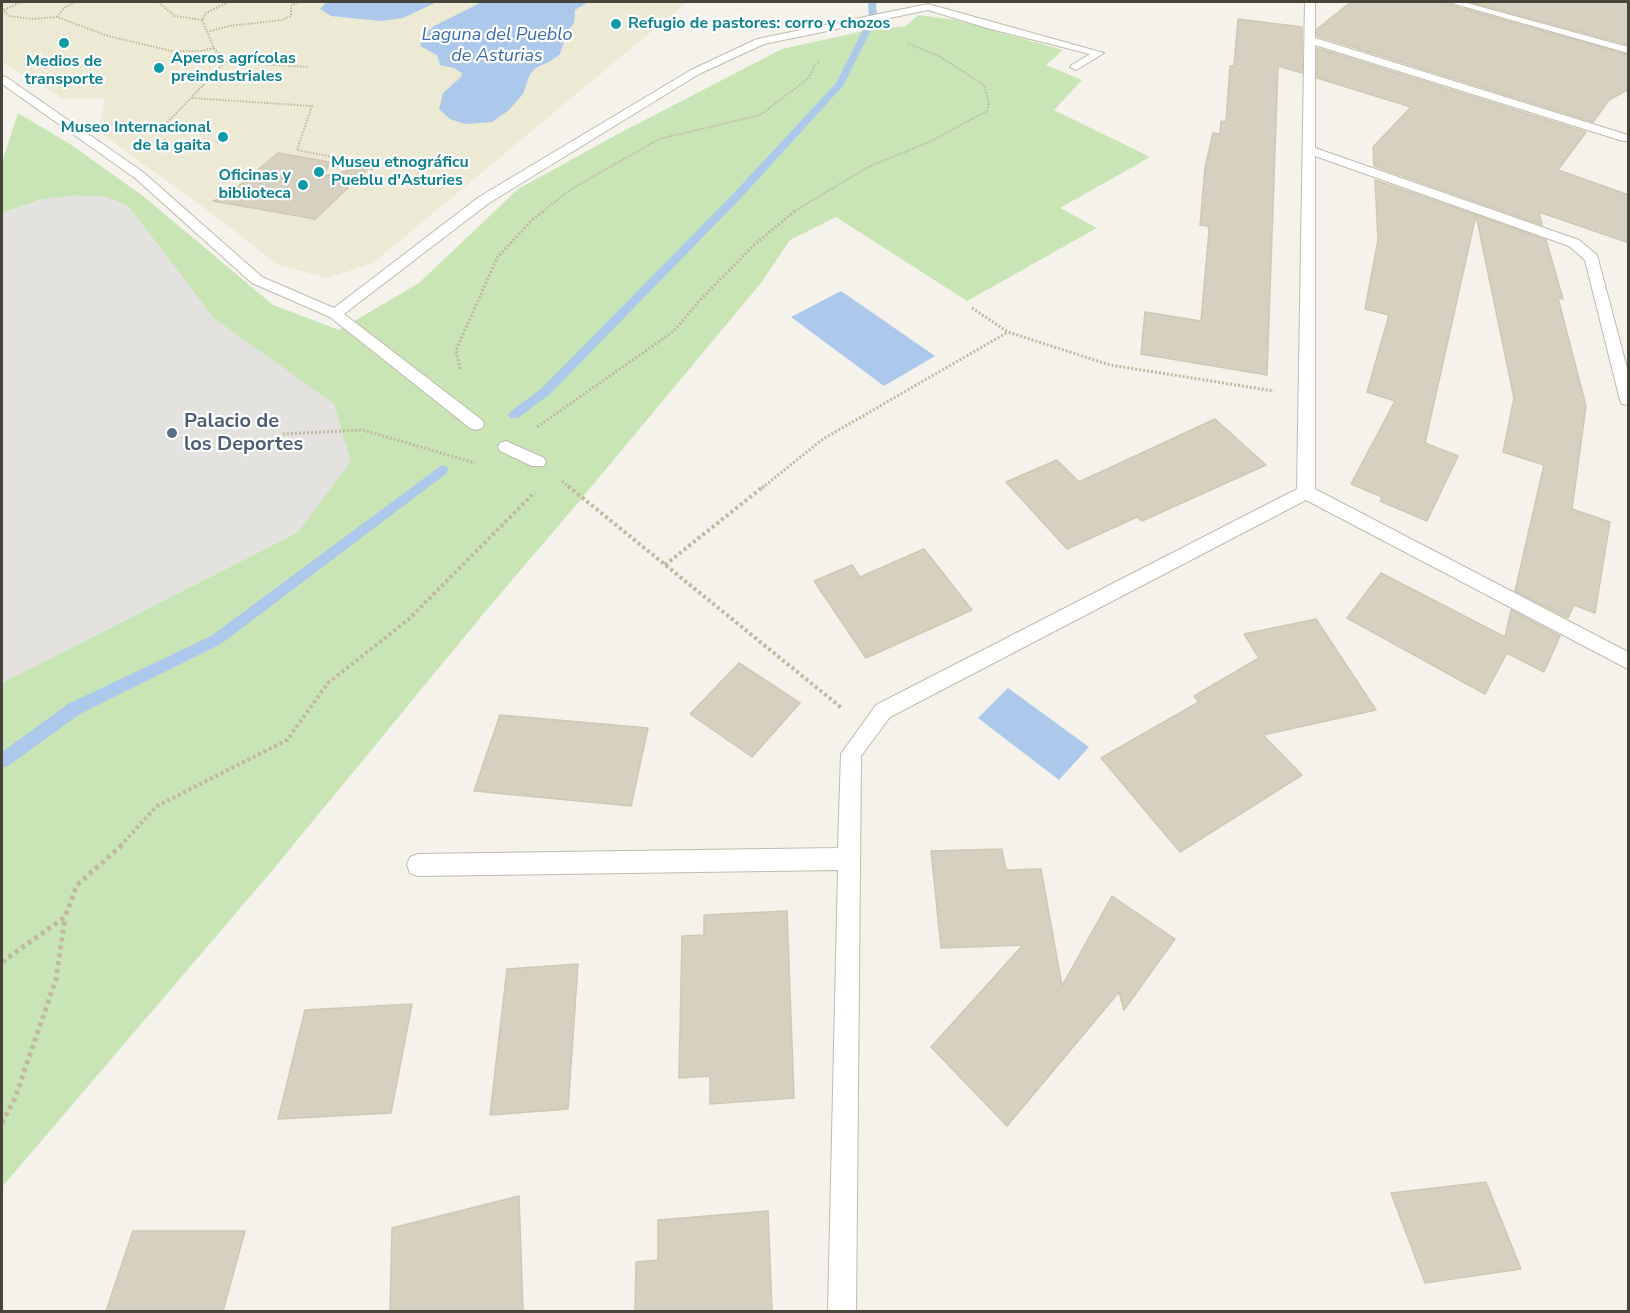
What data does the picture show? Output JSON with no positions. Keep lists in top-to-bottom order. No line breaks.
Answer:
{"water":["Laguna del Pueblo de Asturias"],"places":["Refugio de pastores: corro y chozos","Medios de transporte","Aperos agrícolas preindustriales","Museo Internacional de la gaita","Museu etnográficu Pueblu d'Asturies","Oficinas y biblioteca","Palacio de los Deportes"]}
